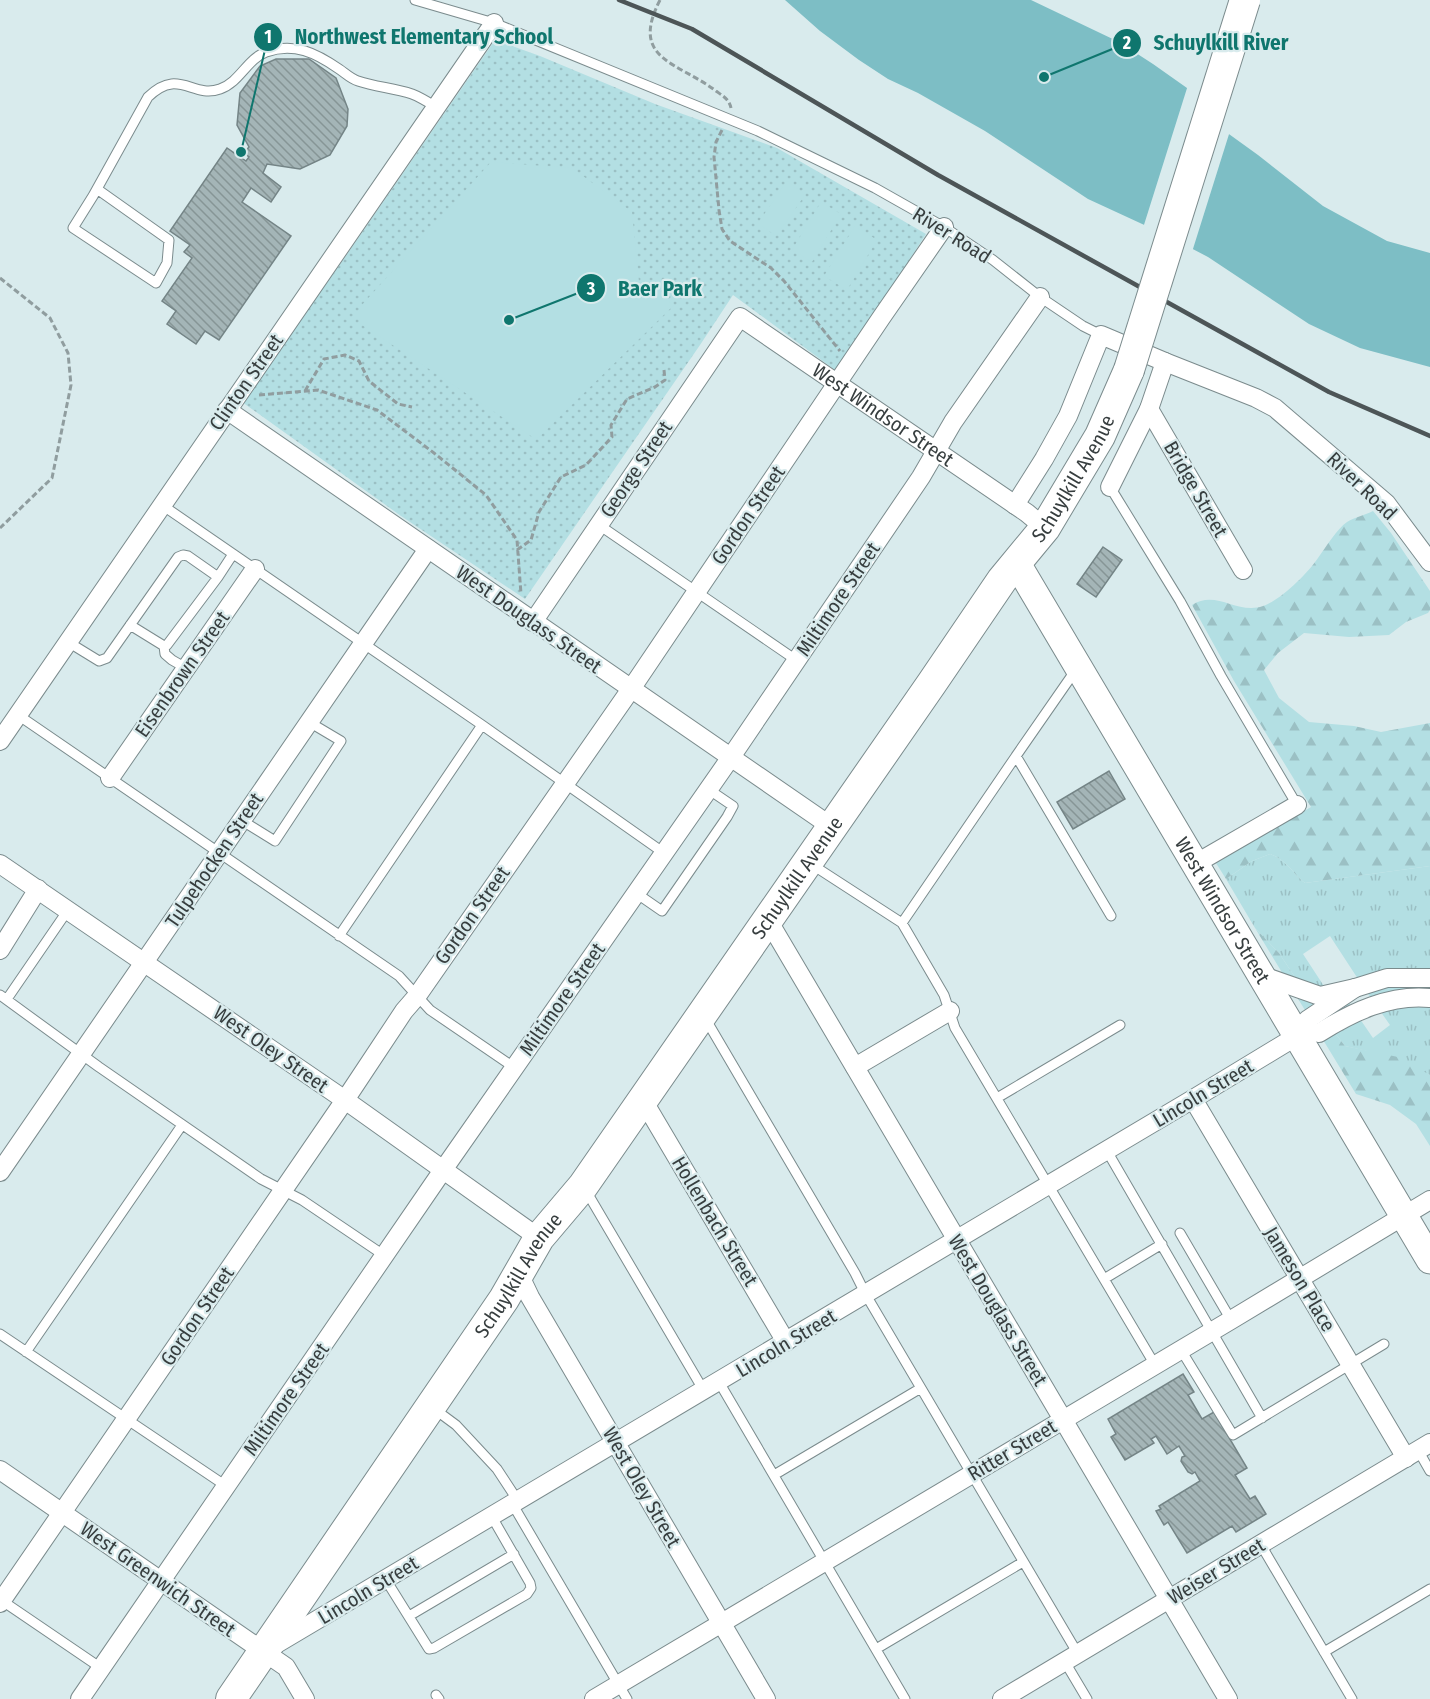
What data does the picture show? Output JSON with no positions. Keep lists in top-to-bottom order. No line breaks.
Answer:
{"streets":{"main road":["West Windsor Street","Schuylkill Avenue"],"street":["River Road","Clinton Street","George Street","Bridge Street","Gordon Street","Miltimore Street","West Douglass Street","Eisenbrown Street","Tulpehocken Street","West Oley Street","Lincoln Street","Hollenbach Street","Jameson Place","Ritter Street","Weiser Street","West Greenwich Street"]},"crossings":[["River Road","Clinton Street"],["River Road","Schuylkill Avenue"],["River Road","Gordon Street"],["River Road","Miltimore Street"],["Clinton Street","West Douglass Street"],["West Windsor Street","George Street"],["West Windsor Street","Schuylkill Avenue"],["West Windsor Street","Gordon Street"],["West Windsor Street","Miltimore Street"],["West Windsor Street","Lincoln Street"],["West Windsor Street","Ritter Street"],["George Street","West Douglass Street"],["Schuylkill Avenue","Bridge Street"],["Schuylkill Avenue","West Douglass Street"],["Schuylkill Avenue","West Oley Street"],["Schuylkill Avenue","Lincoln Street"],["Schuylkill Avenue","Hollenbach Street"],["Schuylkill Avenue","West Greenwich Street"],["Gordon Street","West Douglass Street"],["Gordon Street","West Oley Street"],["Gordon Street","West Greenwich Street"],["Miltimore Street","West Douglass Street"],["Miltimore Street","West Oley Street"],["Miltimore Street","West Greenwich Street"],["West Douglass Street","Tulpehocken Street"],["West Douglass Street","Lincoln Street"],["West Douglass Street","Ritter Street"],["West Douglass Street","Weiser Street"],["Tulpehocken Street","West Oley Street"],["West Oley Street","Lincoln Street"],["West Oley Street","Ritter Street"],["Lincoln Street","Hollenbach Street"],["Lincoln Street","Jameson Place"],["Lincoln Street","West Greenwich Street"],["Jameson Place","Ritter Street"],["Jameson Place","Weiser Street"]],"places":["Schuylkill River","Northwest Elementary School","Baer Park"]}
